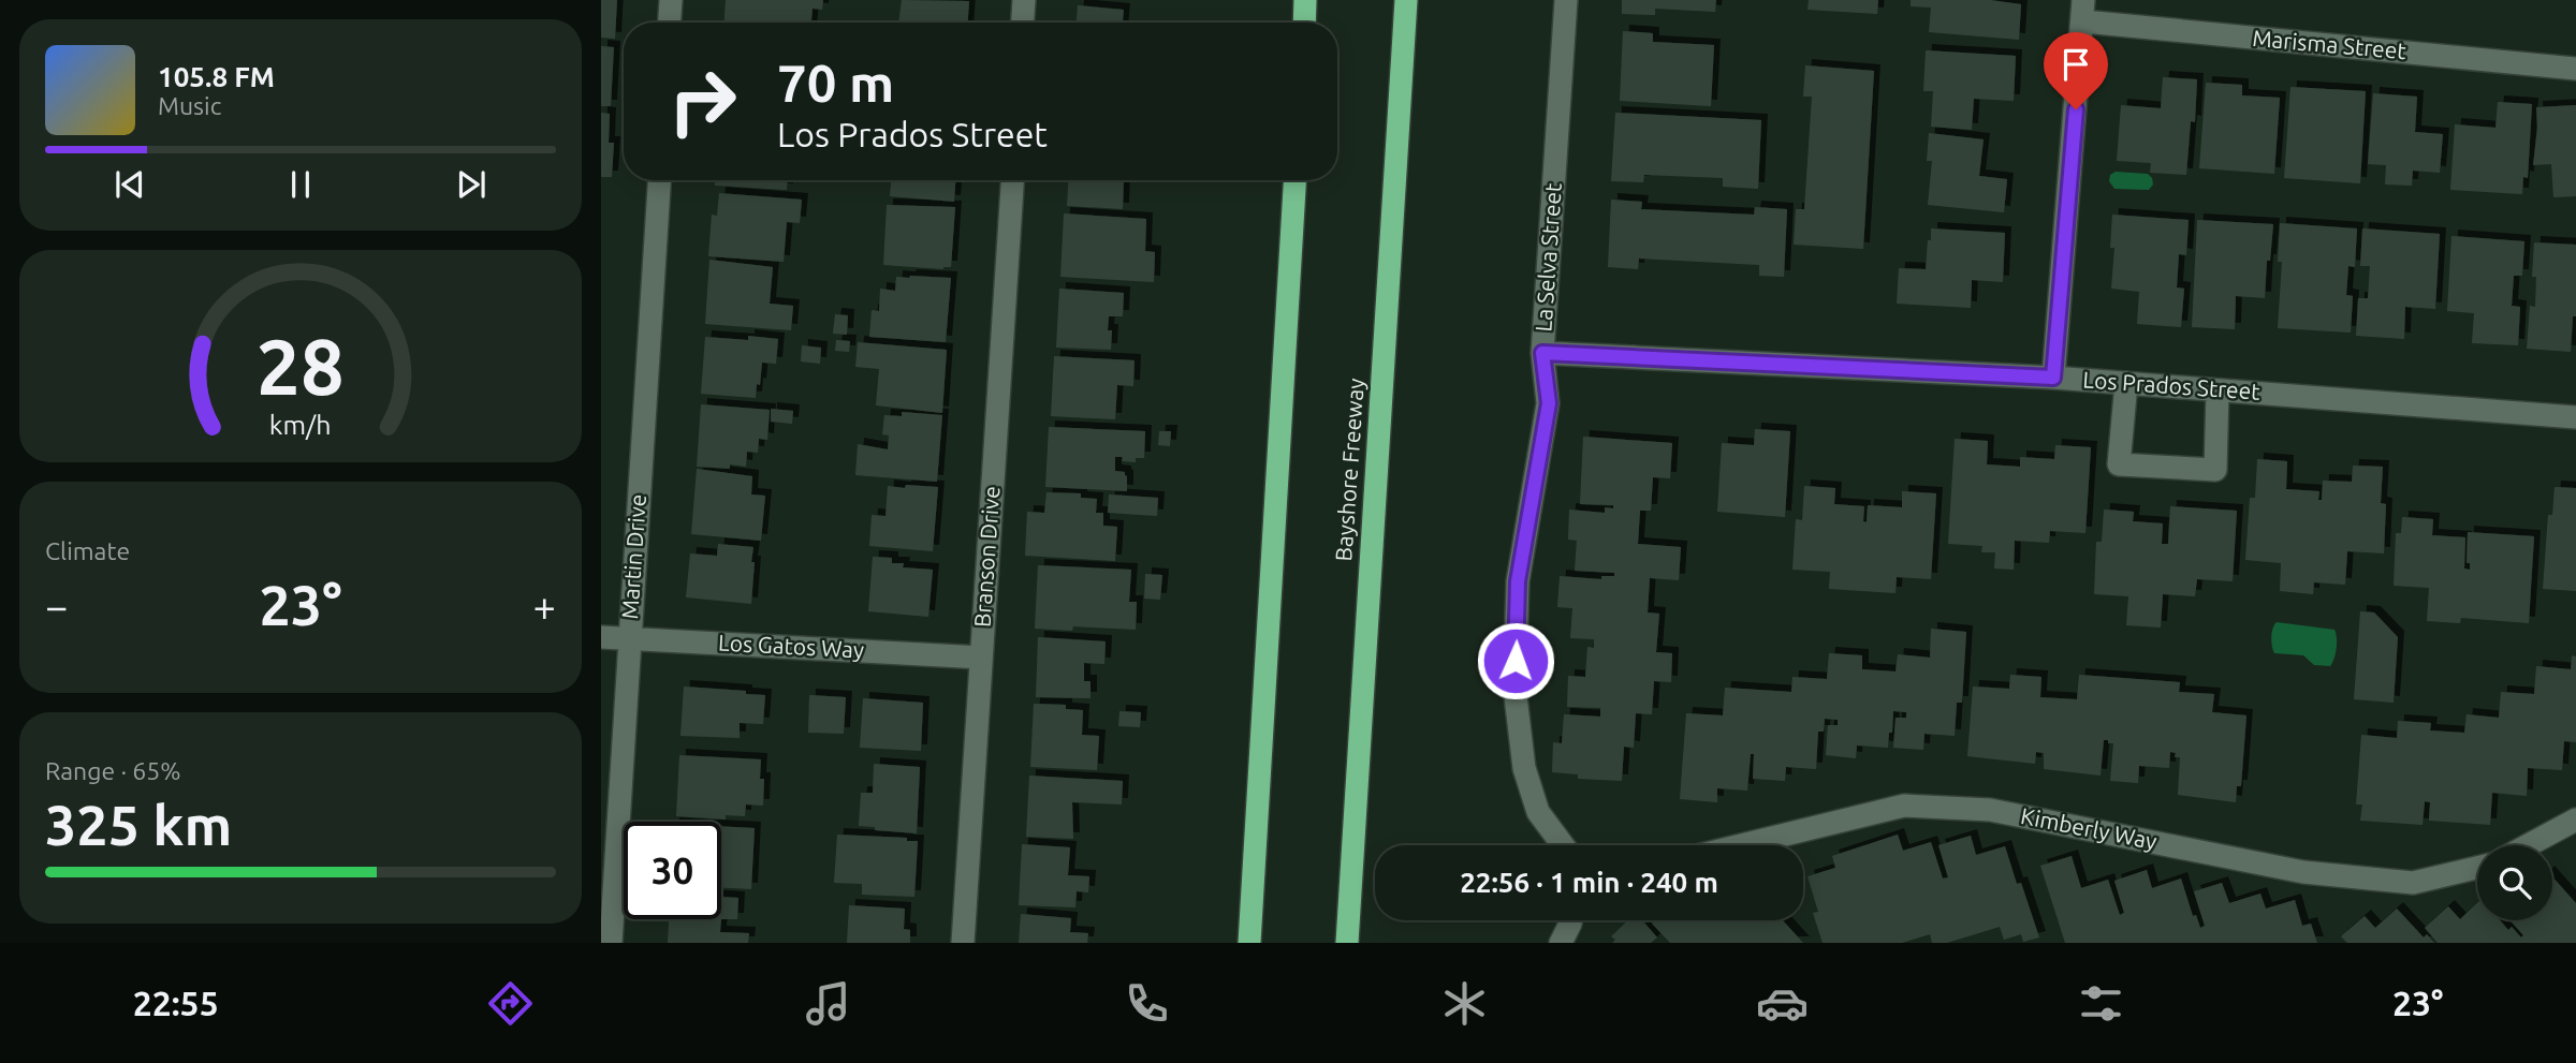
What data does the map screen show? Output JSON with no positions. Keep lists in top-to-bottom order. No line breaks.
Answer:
{"streets":{"highway":["Bayshore Freeway"],"street":["Marisma Street","La Selva Street","Los Prados Street","Martin Drive","Branson Drive","Los Gatos Way","Kimberly Way"]},"crossings":[["La Selva Street","Los Prados Street"],["Martin Drive","Los Gatos Way"],["Branson Drive","Los Gatos Way"]],"page":{"turn":["70 m","Los Prados Street"],"song":["105.8 FM","Music"],"tile":["Climate",["Range · 65%","325 km"]],"heat":["−","23°","+"],"limit":"30","trip":"22:56 · 1 min · 240 m","tabs":["22:55","23°"],"gauge":["28","km/h"]}}
